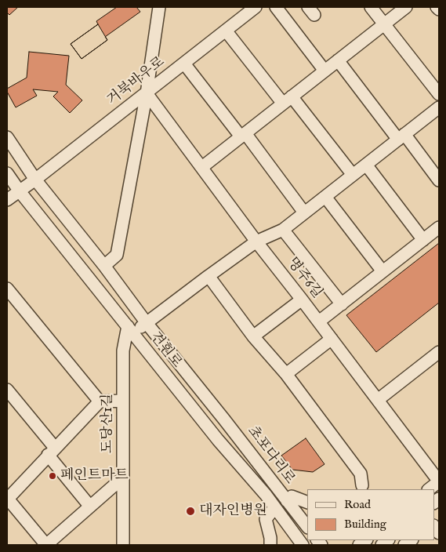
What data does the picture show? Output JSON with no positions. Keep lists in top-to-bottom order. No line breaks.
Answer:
{"streets":{"street":["거북바우로","명주6길","견훤로","도당산1길","초포다리로"]},"crossings":[["거북바우로","명주6길"],["거북바우로","견훤로"],["견훤로","도당산1길"],["견훤로","초포다리로"]],"places":["페인트마트","대자인병원"],"legend":["Road","Building"]}
